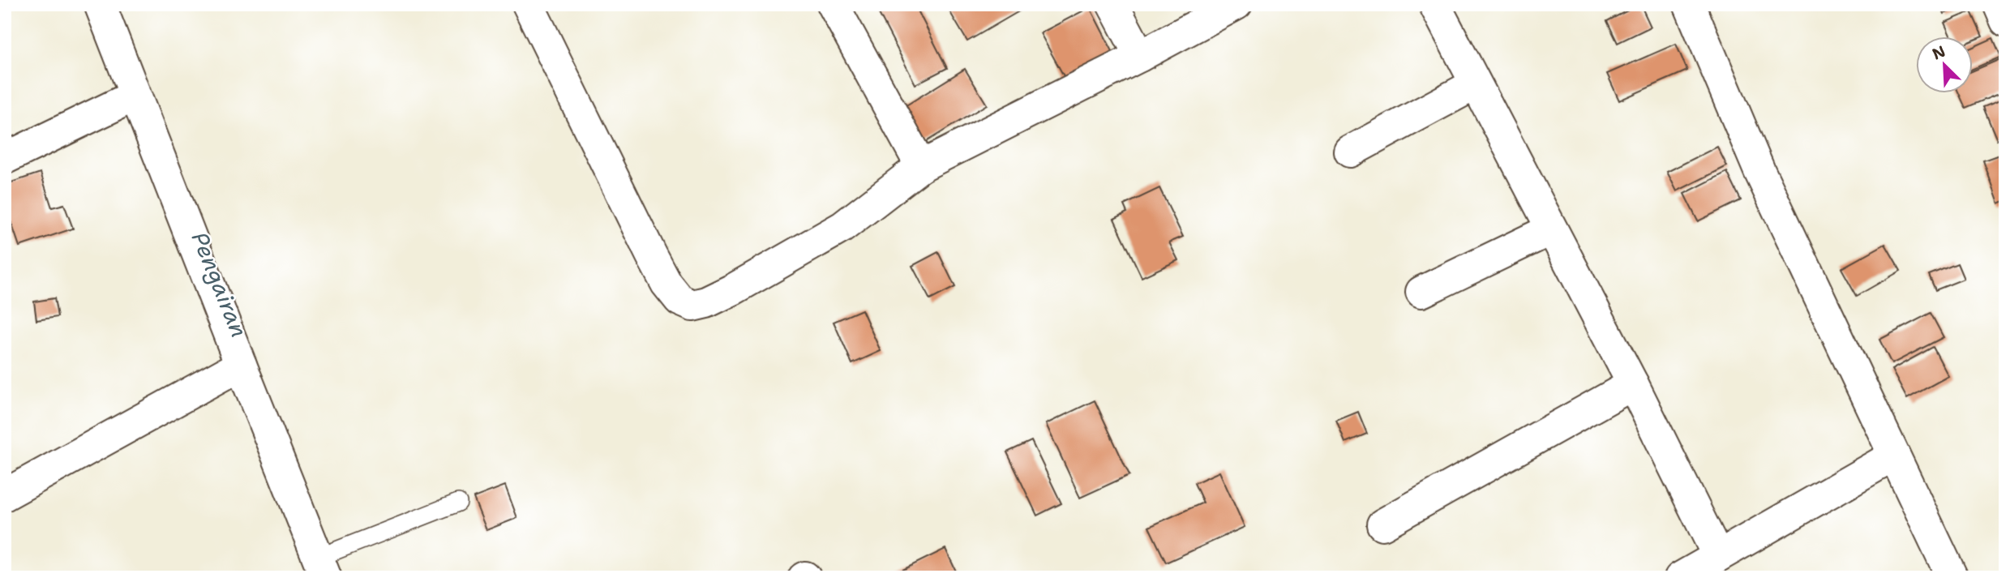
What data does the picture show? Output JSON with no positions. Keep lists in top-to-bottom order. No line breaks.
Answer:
{"water":["Pengairan"],"north":"top left"}
